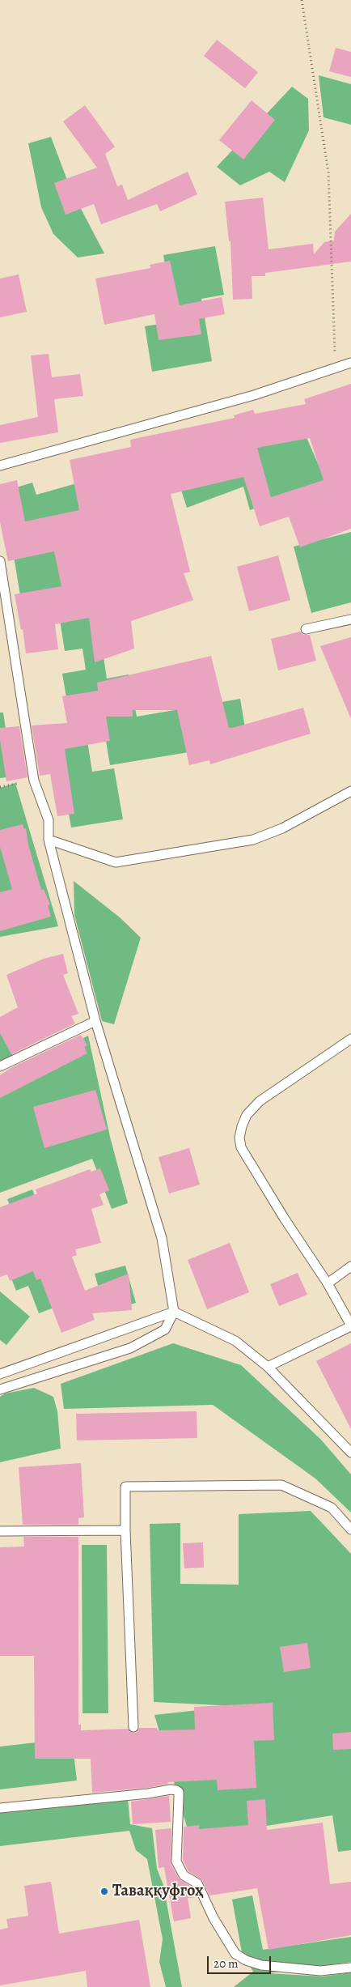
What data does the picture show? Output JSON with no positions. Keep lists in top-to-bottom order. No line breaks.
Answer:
{"places":["Таваққуфгоҳ"],"scale_bar":"20 m"}
